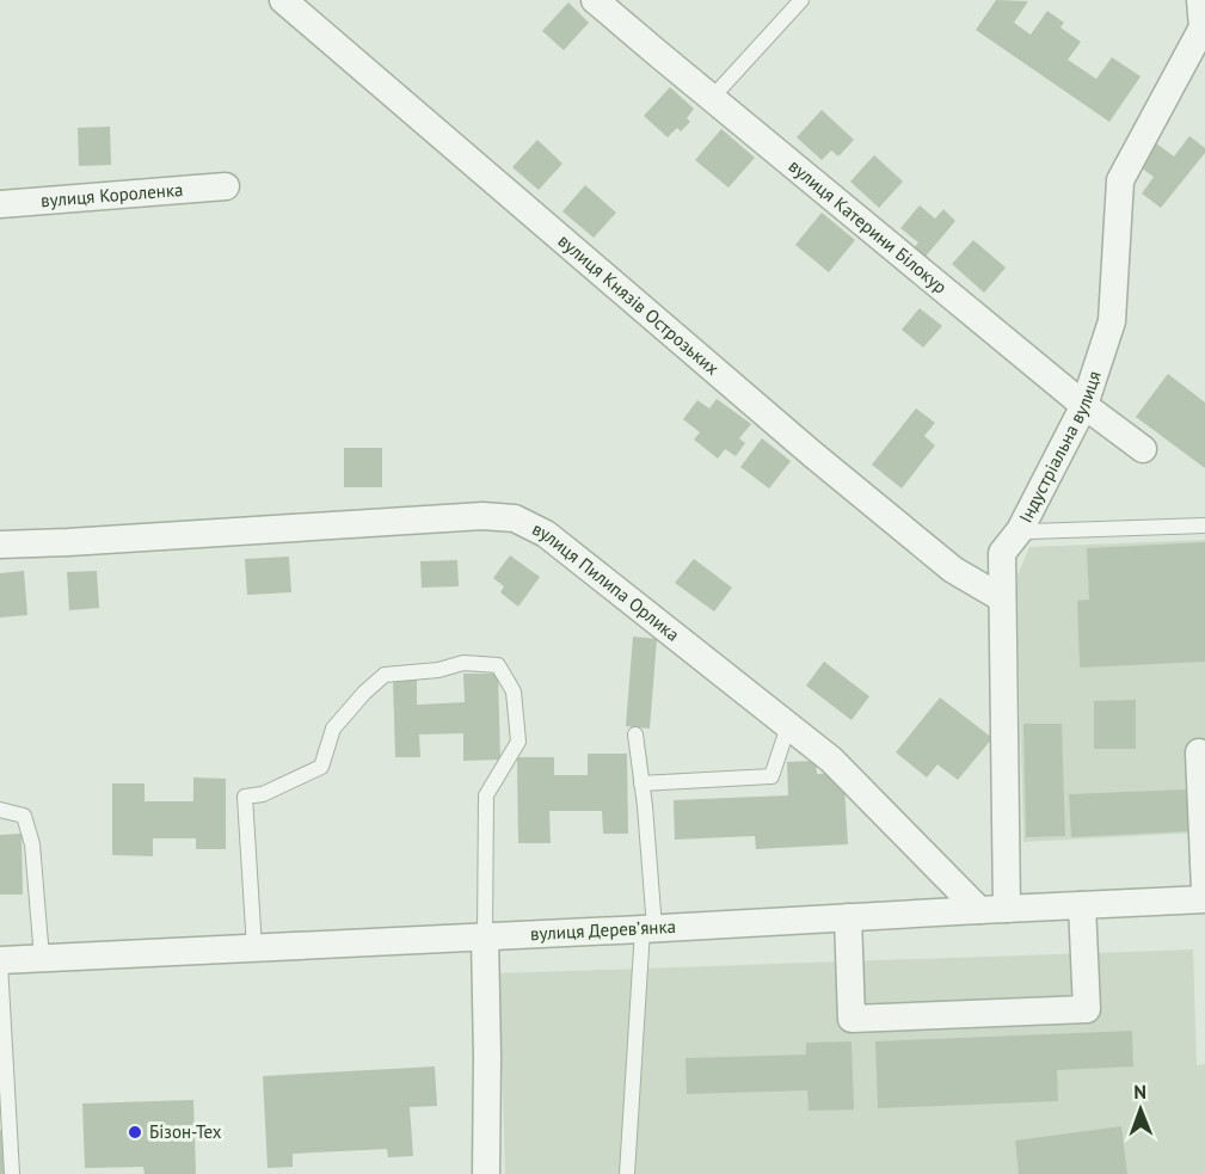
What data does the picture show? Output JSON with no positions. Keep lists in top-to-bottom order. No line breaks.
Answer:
{"streets":{"street":["вулиця Короленка","вулиця Катерини Білокур","вулиця Князів Острозьких","Індустріальна вулиця","вулиця Пилипа Орлика","вулиця Деревʼянка"]},"crossings":[["вулиця Катерини Білокур","Індустріальна вулиця"],["вулиця Князів Острозьких","Індустріальна вулиця"],["Індустріальна вулиця","вулиця Деревʼянка"],["вулиця Пилипа Орлика","вулиця Деревʼянка"]],"places":["Бізон-Тех"],"north":"top"}
